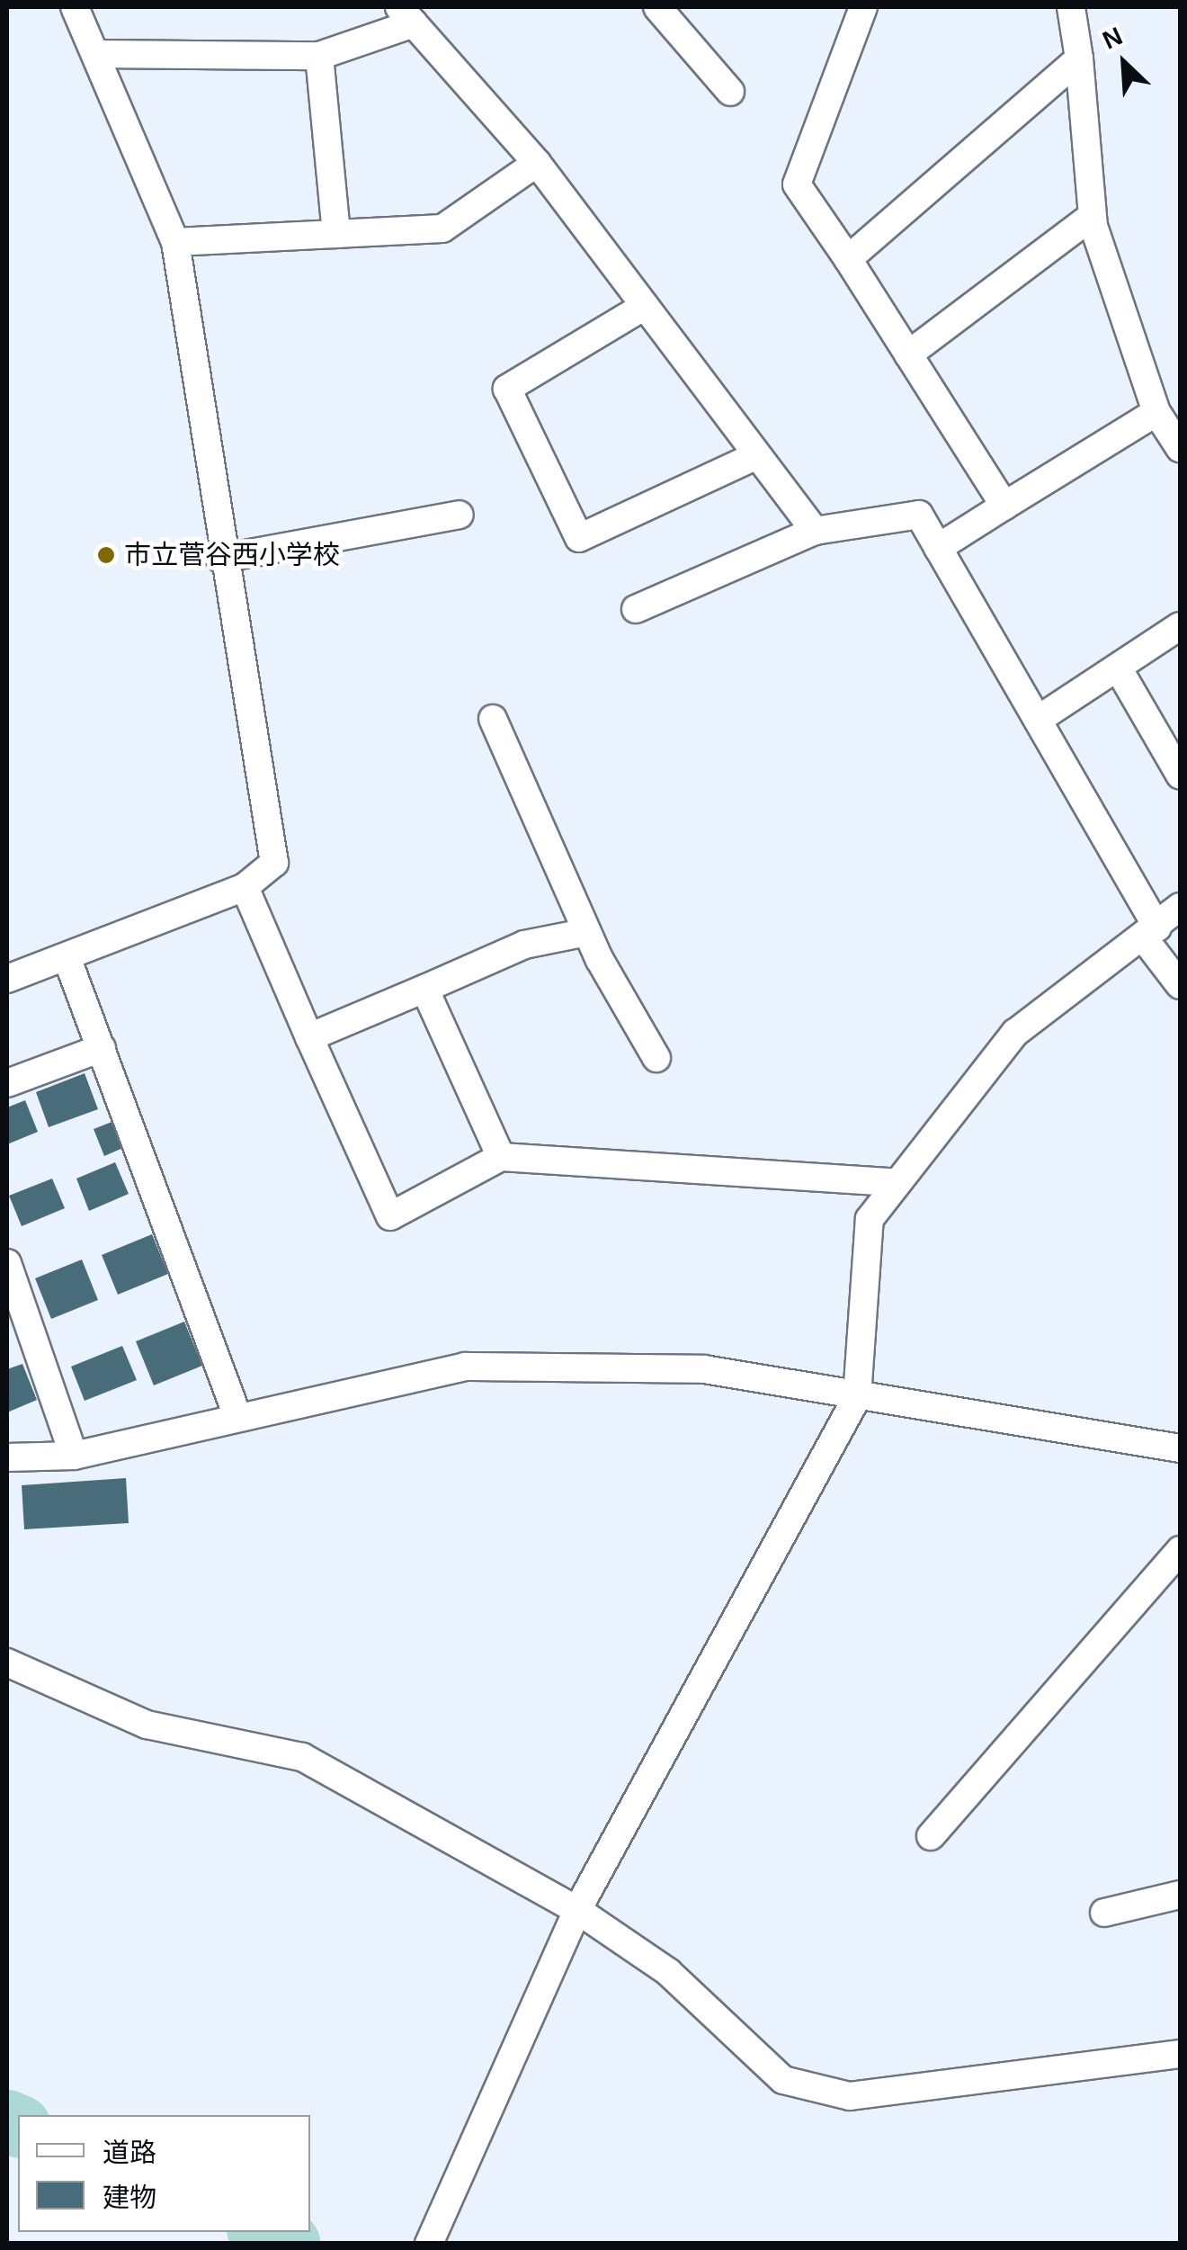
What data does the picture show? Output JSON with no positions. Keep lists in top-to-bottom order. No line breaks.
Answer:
{"places":["市立菅谷西小学校"],"legend":["道路","建物"],"north":"top left"}
